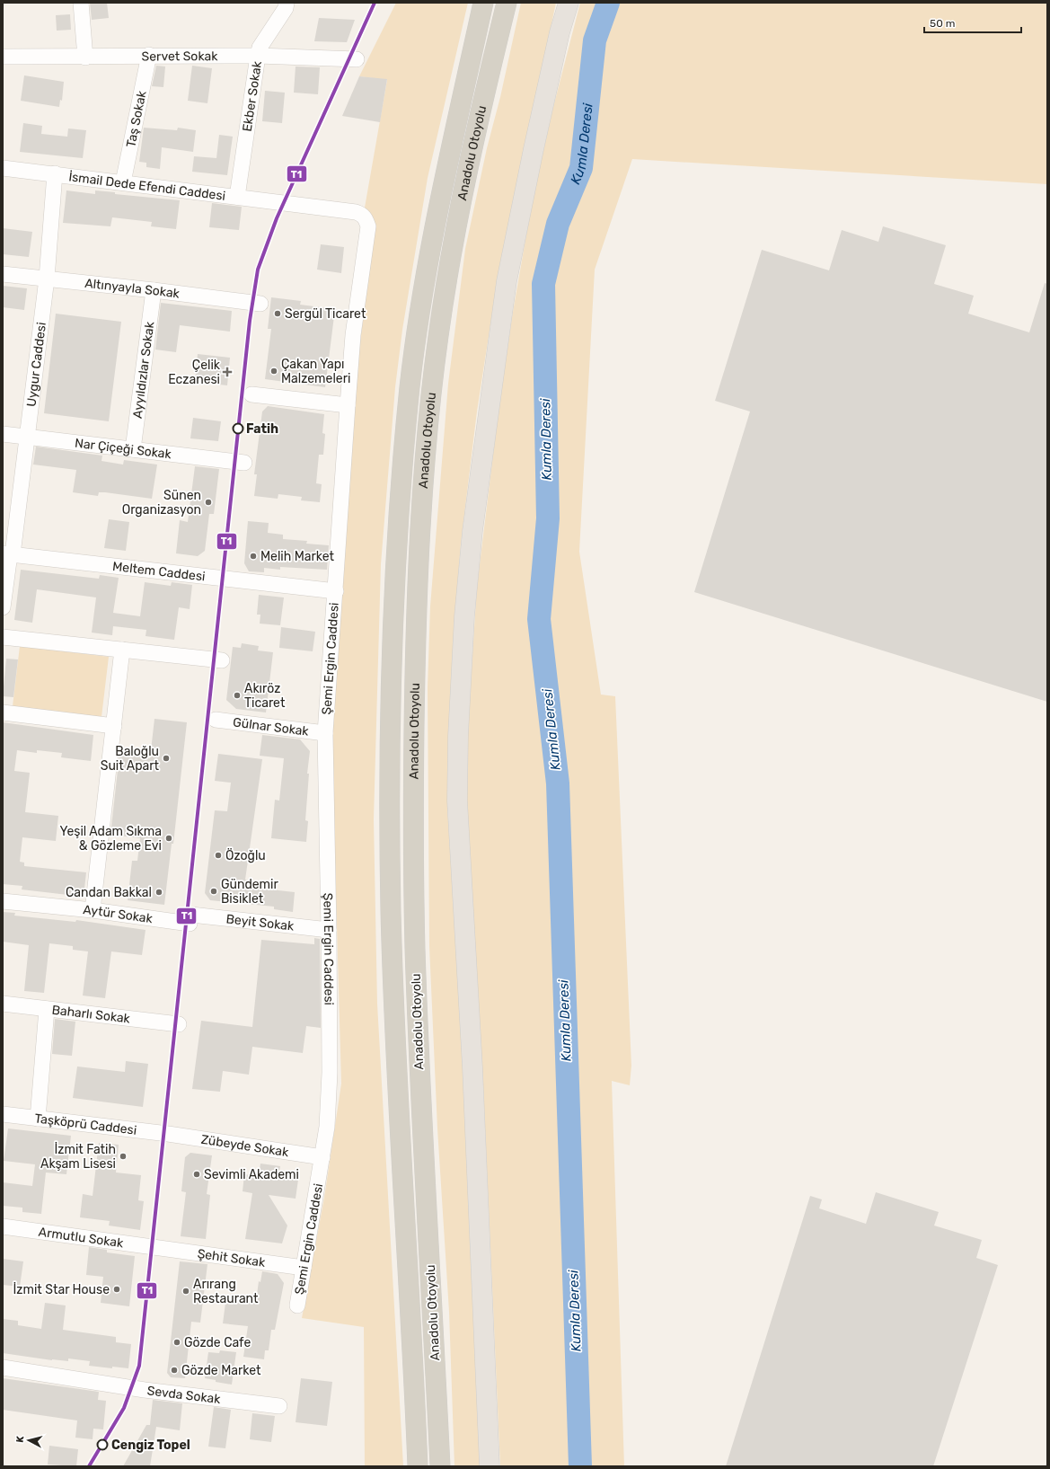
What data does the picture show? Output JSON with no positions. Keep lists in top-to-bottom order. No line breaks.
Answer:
{"streets":{"highway":["Anadolu Otoyolu"],"street":["Servet Sokak","Ekber Sokak","Taş Sokak","İsmail Dede Efendi Caddesi","Altınyayla Sokak","Uygur Caddesi","Ayyıldızlar Sokak","Nar Çiçeği Sokak","Meltem Caddesi","Şemi Ergin Caddesi","Gülnar Sokak","Aytür Sokak","Beyit Sokak","Baharlı Sokak","Taşköprü Caddesi","Zübeyde Sokak","Armutlu Sokak","Şehit Sokak","Sevda Sokak"]},"crossings":[["Servet Sokak","Ekber Sokak"],["Servet Sokak","Taş Sokak"],["Ekber Sokak","İsmail Dede Efendi Caddesi"],["Taş Sokak","İsmail Dede Efendi Caddesi"],["İsmail Dede Efendi Caddesi","Uygur Caddesi"],["İsmail Dede Efendi Caddesi","Şemi Ergin Caddesi"],["Altınyayla Sokak","Uygur Caddesi"],["Altınyayla Sokak","Ayyıldızlar Sokak"],["Uygur Caddesi","Nar Çiçeği Sokak"],["Uygur Caddesi","Meltem Caddesi"],["Ayyıldızlar Sokak","Nar Çiçeği Sokak"],["Meltem Caddesi","Şemi Ergin Caddesi"],["Şemi Ergin Caddesi","Gülnar Sokak"],["Şemi Ergin Caddesi","Beyit Sokak"],["Şemi Ergin Caddesi","Zübeyde Sokak"],["Şemi Ergin Caddesi","Şehit Sokak"],["Aytür Sokak","Beyit Sokak"],["Taşköprü Caddesi","Zübeyde Sokak"],["Armutlu Sokak","Şehit Sokak"]],"water":["Kumla Deresi"],"places":{"other":["Sergül Ticaret","Çakan Yapı Malzemeleri","Fatih","Sünen Organizasyon","Melih Market","Akıröz Ticaret","Baloğlu Suit Apart","Yeşil Adam Sıkma & Gözleme Evi","Özoğlu","Gündemir Bisiklet","Candan Bakkal","İzmit Fatih Akşam Lisesi","Sevimli Akademi","İzmit Star House","Arırang Restaurant","Gözde Cafe","Gözde Market","Cengiz Topel"],"health":["Çelik Eczanesi"]},"lines":["transit line T1"],"scale_bar":"50 m","north":"left"}
